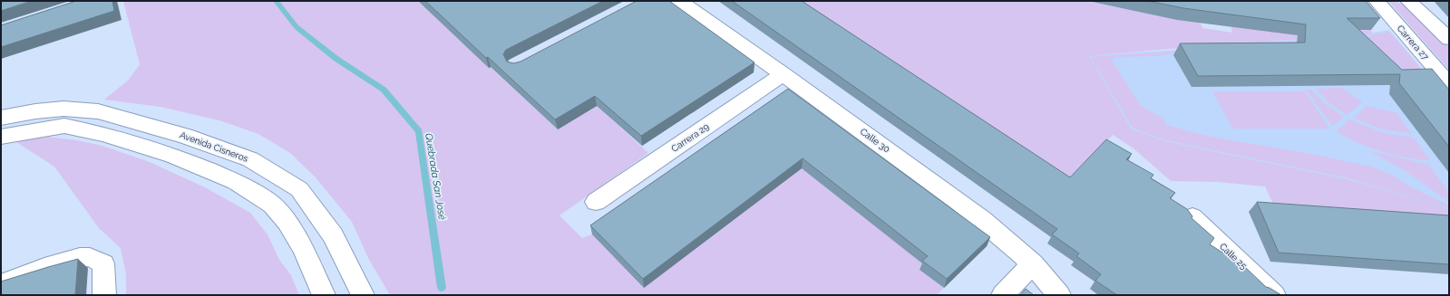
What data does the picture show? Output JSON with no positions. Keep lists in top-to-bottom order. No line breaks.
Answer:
{"streets":{"street":["Carrera 27","Carrera 29","Calle 30","Avenida Cisneros","Calle 25"]},"crossings":[["Carrera 29","Calle 30"]],"water":["Quebrada San José"]}
